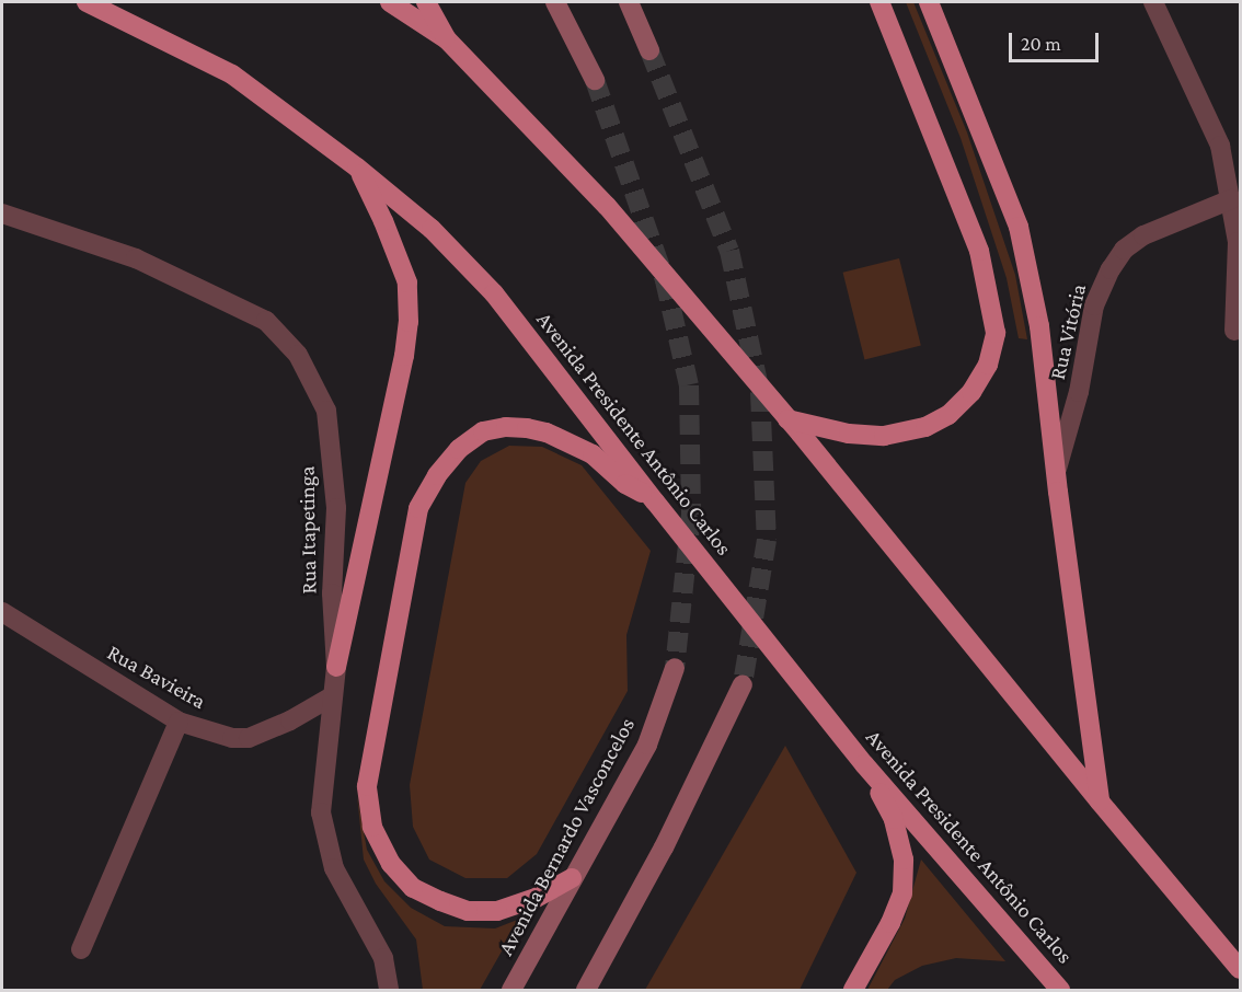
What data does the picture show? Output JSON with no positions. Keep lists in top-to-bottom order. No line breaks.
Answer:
{"streets":{"highway":["Avenida Presidente Antônio Carlos"],"main road":["Avenida Bernardo Vasconcelos"],"street":["Rua Vitória","Rua Itapetinga","Rua Bavieira"]},"crossings":[["Rua Itapetinga","Rua Bavieira"]],"scale_bar":"20 m"}
